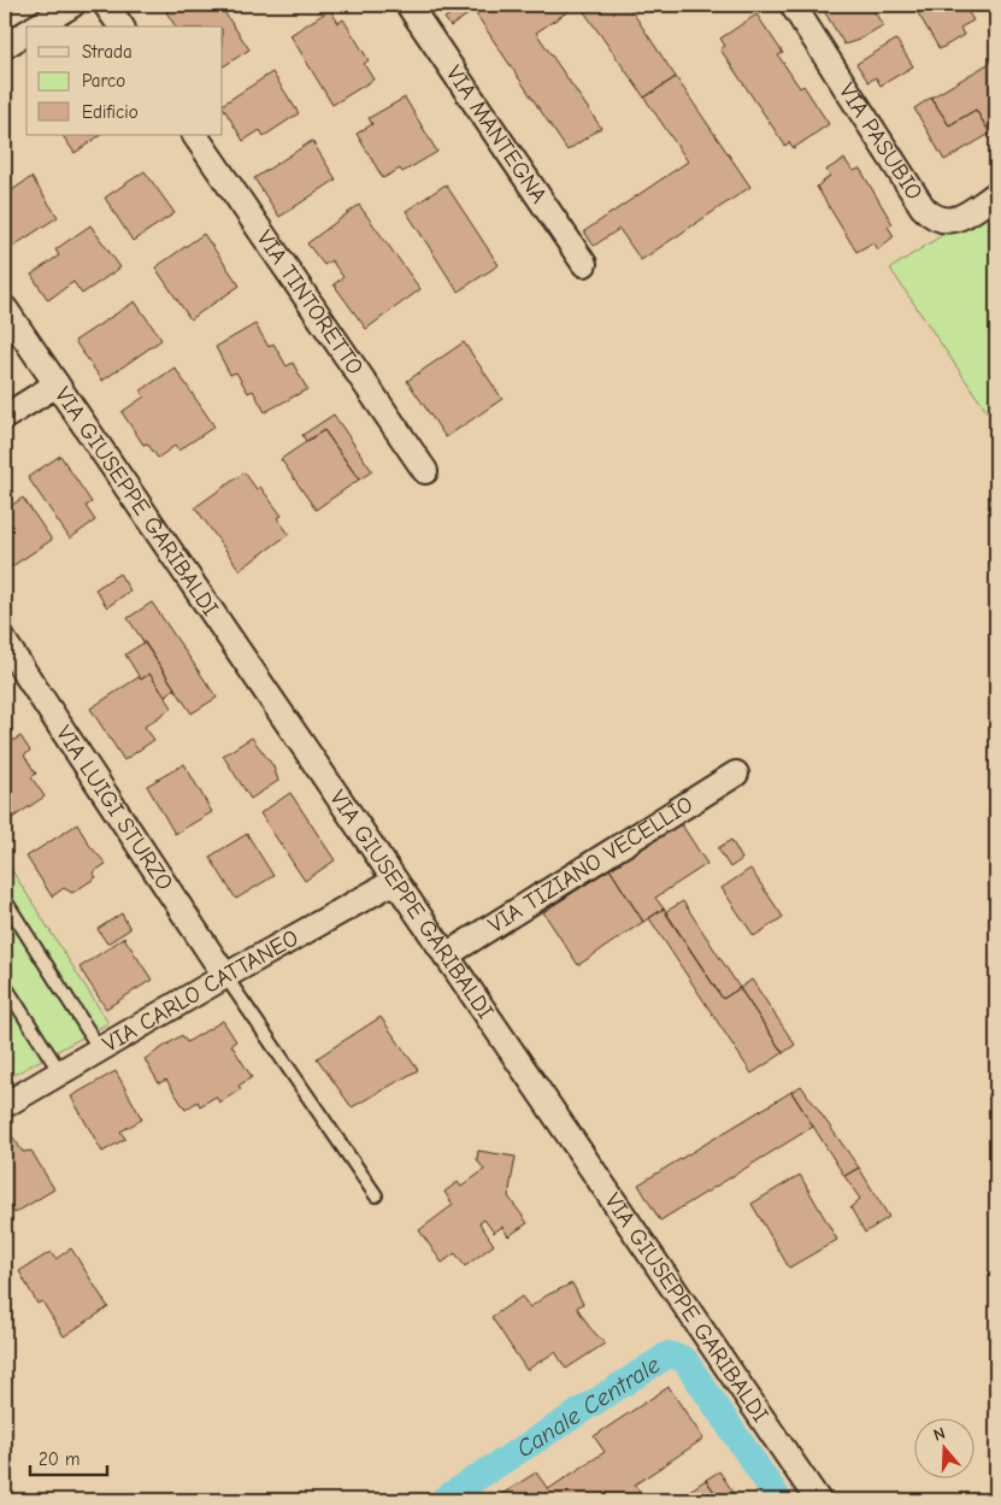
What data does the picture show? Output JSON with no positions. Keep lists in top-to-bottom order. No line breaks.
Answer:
{"streets":{"street":["VIA MANTEGNA","VIA PASUBIO","VIA TINTORETTO","VIA GIUSEPPE GARIBALDI","VIA LUIGI STURZO","VIA TIZIANO VECELLIO","VIA CARLO CATTANEO"]},"crossings":[["VIA GIUSEPPE GARIBALDI","VIA TIZIANO VECELLIO"],["VIA GIUSEPPE GARIBALDI","VIA CARLO CATTANEO"],["VIA LUIGI STURZO","VIA CARLO CATTANEO"]],"water":["Canale Centrale"],"legend":["Strada","Parco","Edificio"],"scale_bar":"20 m","north":"top"}
